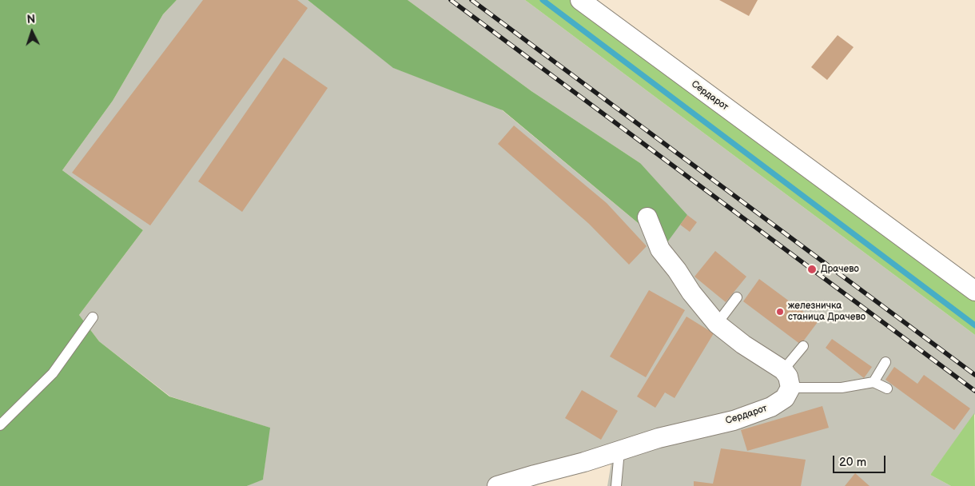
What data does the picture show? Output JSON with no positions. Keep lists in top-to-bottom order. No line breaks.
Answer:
{"streets":{"street":["Сердарот"]},"places":["Драчево","железничка станица Драчево"],"scale_bar":"20 m","north":"top"}
